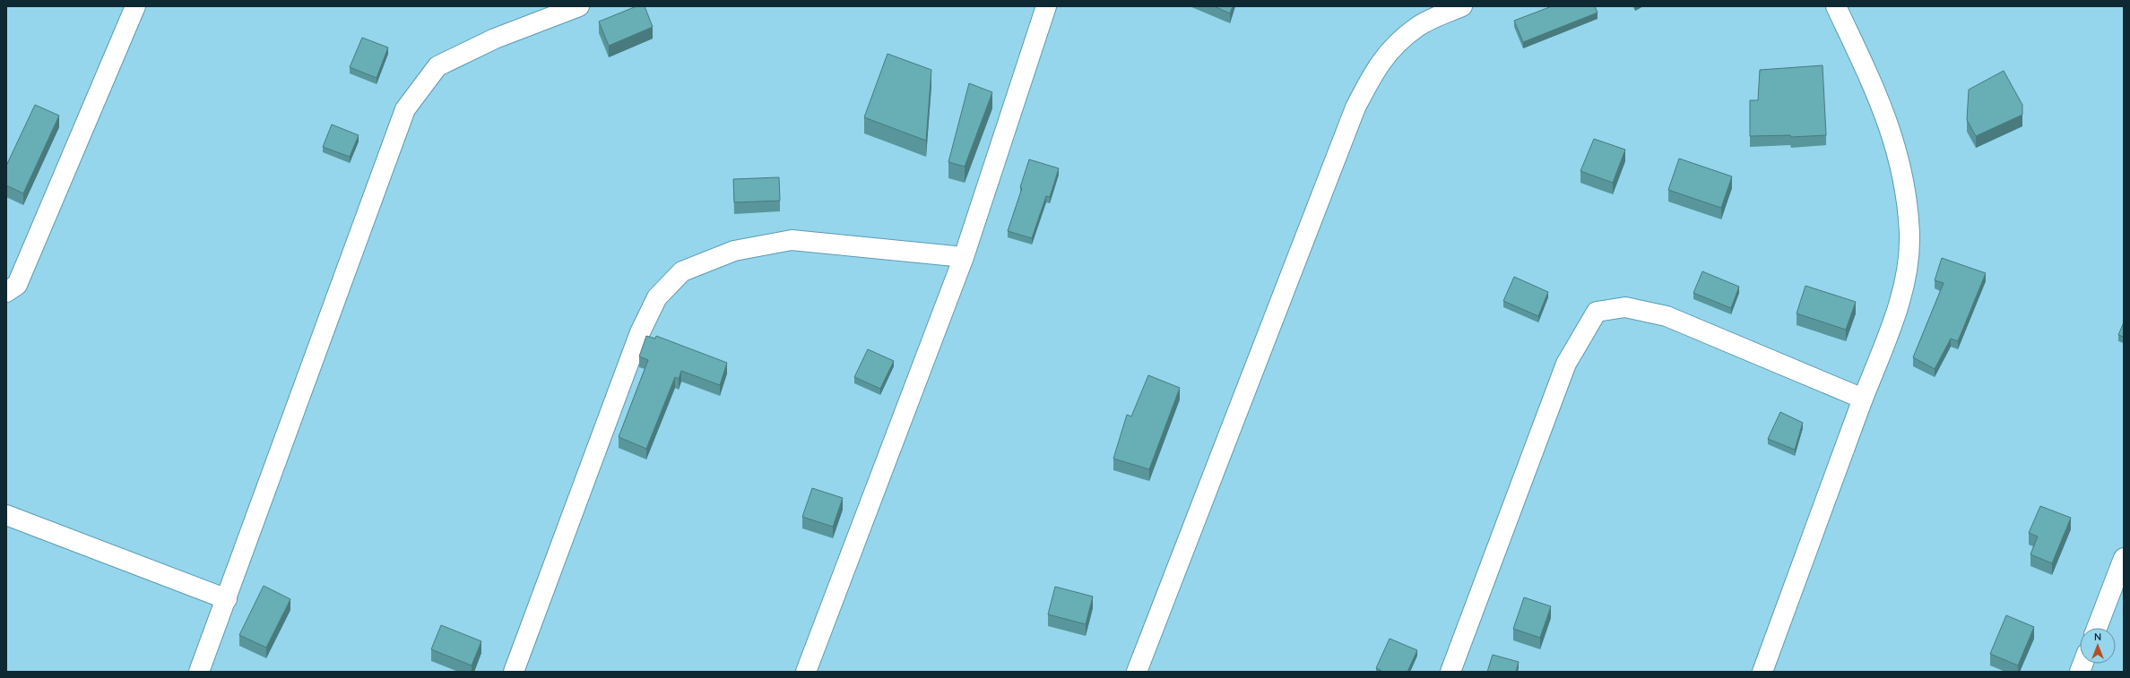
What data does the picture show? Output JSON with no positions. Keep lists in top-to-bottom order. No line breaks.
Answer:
{"north":"top"}
